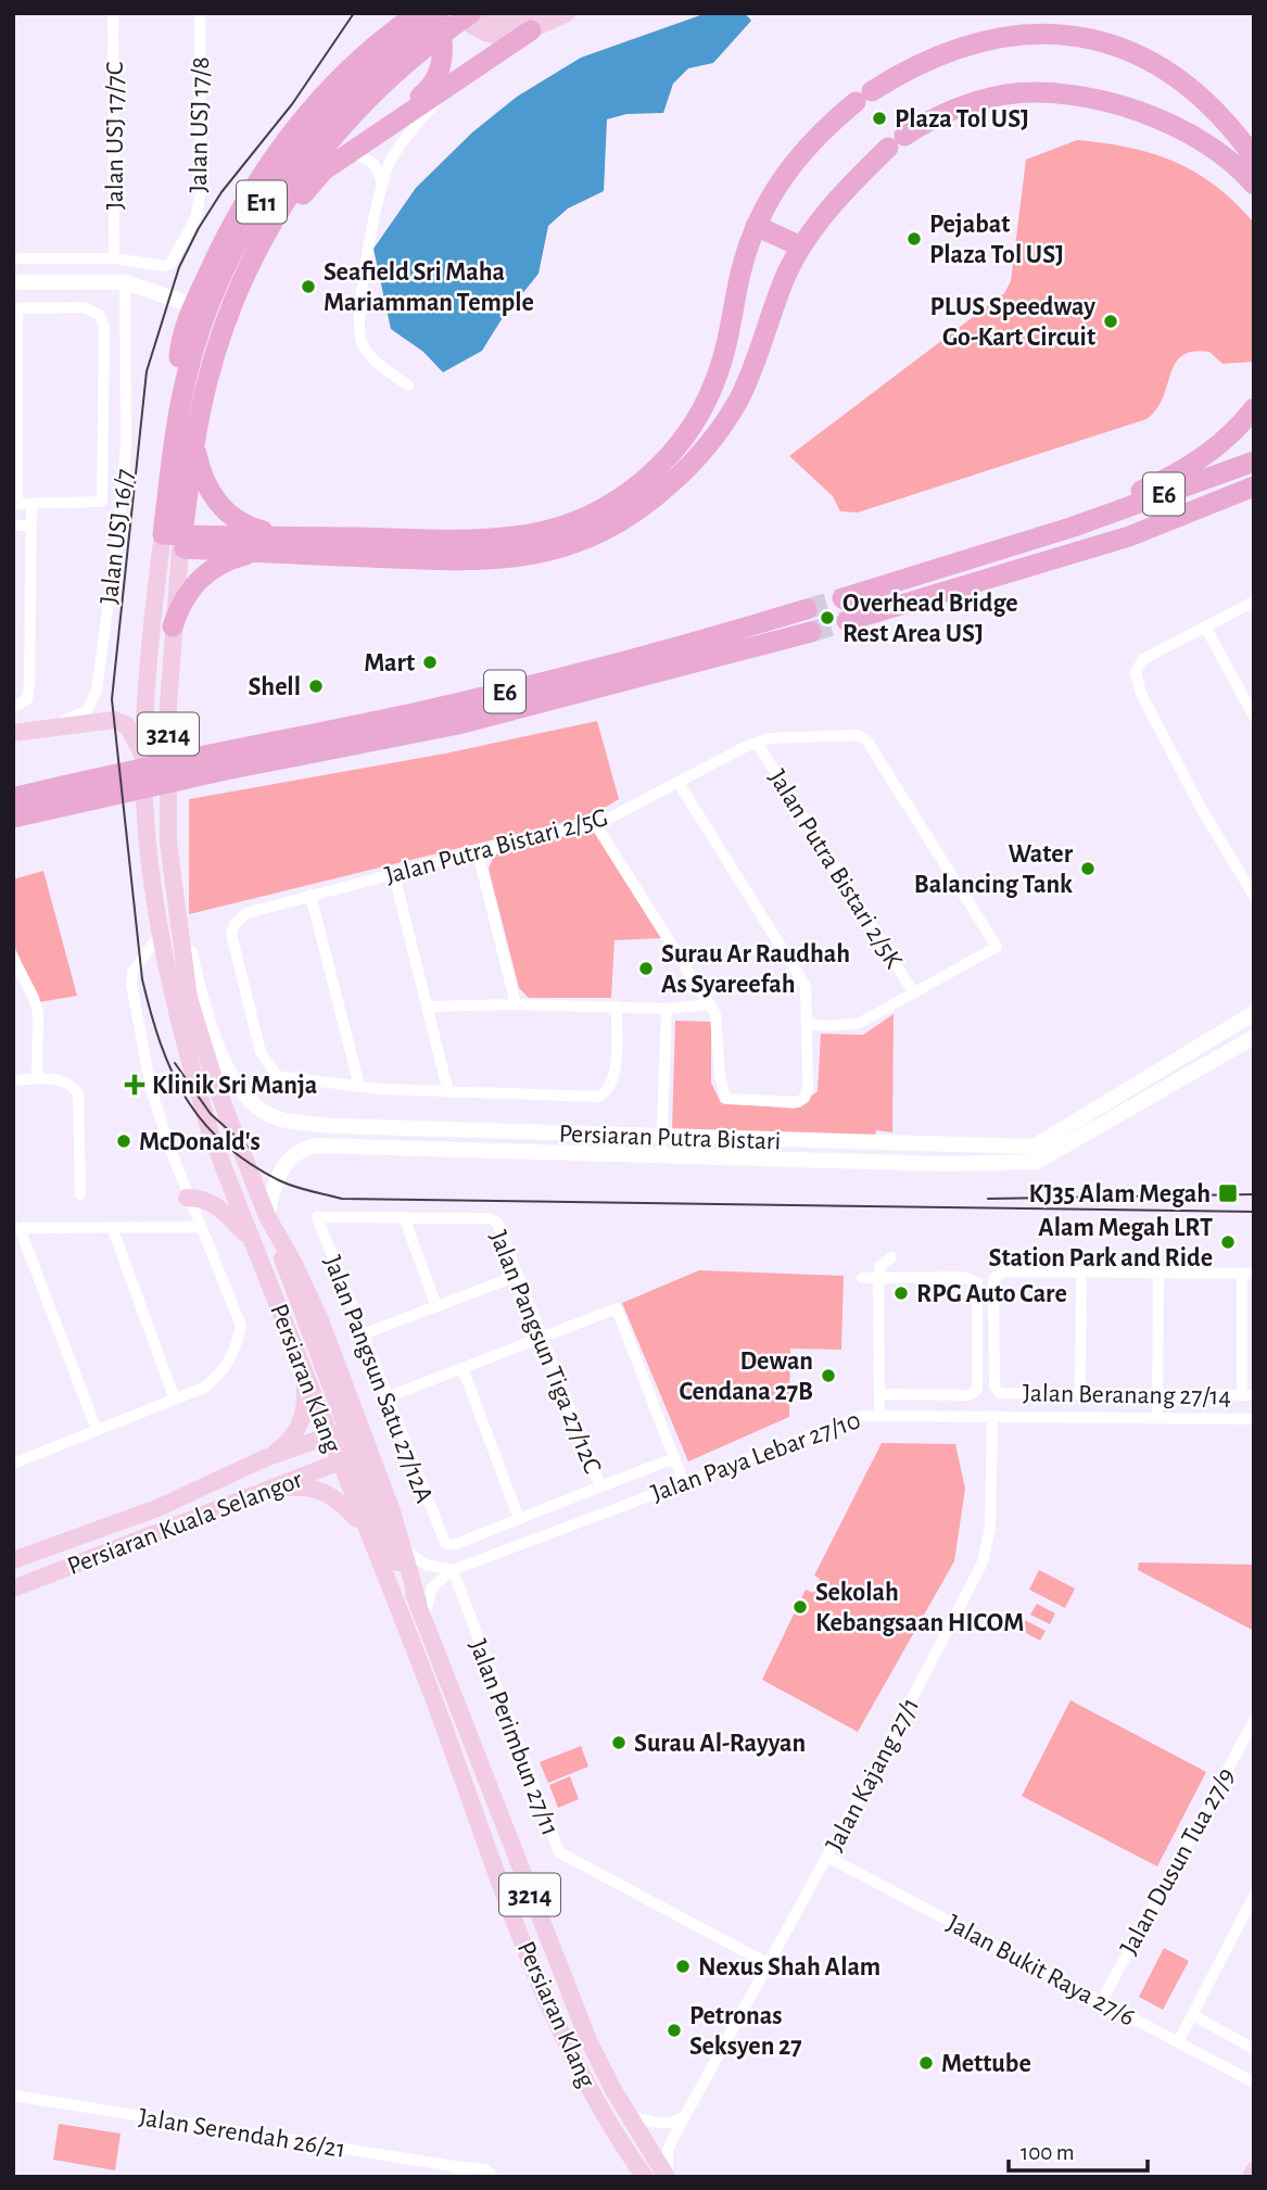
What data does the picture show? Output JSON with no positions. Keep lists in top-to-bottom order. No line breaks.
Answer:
{"streets":{"highway":["E11","E6"],"main road":["3214","Persiaran Putra Bistari","Persiaran Klang","Persiaran Kuala Selangor"],"street":["Jalan USJ 17/8","Jalan USJ 17/7C","Jalan USJ 16/7","Jalan Putra Bistari 2/5G","Jalan Putra Bistari 2/5K","Jalan Pangsun Tiga 27/12C","Jalan Pangsun Satu 27/12A","Jalan Beranang 27/14","Jalan Paya Lebar 27/10","Jalan Perimbun 27/11","Jalan Kajang 27/1","Jalan Dusun Tua 27/9","Jalan Bukit Raya 27/6","Jalan Serendah 26/21"]},"crossings":[["Jalan USJ 17/8","Jalan USJ 17/7C"],["E11","Persiaran Klang"],["Jalan Putra Bistari 2/5G","Jalan Putra Bistari 2/5K"],["Persiaran Putra Bistari","Persiaran Klang"],["Jalan Pangsun Tiga 27/12C","Jalan Pangsun Satu 27/12A"],["Persiaran Klang","Jalan Paya Lebar 27/10"],["Persiaran Klang","Persiaran Kuala Selangor"],["Persiaran Klang","Jalan Kajang 27/1"],["Jalan Paya Lebar 27/10","Jalan Perimbun 27/11"],["Jalan Paya Lebar 27/10","Jalan Kajang 27/1"],["Jalan Perimbun 27/11","Jalan Kajang 27/1"],["Jalan Kajang 27/1","Jalan Bukit Raya 27/6"],["Jalan Dusun Tua 27/9","Jalan Bukit Raya 27/6"]],"places":{"other":["Plaza Tol USJ","Pejabat Plaza Tol USJ","Seafield Sri Maha Mariamman Temple","PLUS Speedway Go-Kart Circuit","Overhead Bridge Rest Area USJ","Mart","Shell","Water Balancing Tank","Surau Ar Raudhah As Syareefah","McDonald's","Alam Megah LRT Station Park and Ride","RPG Auto Care","Dewan Cendana 27B","Sekolah Kebangsaan HICOM","Surau Al-Rayyan","Nexus Shah Alam","Petronas Seksyen 27","Mettube"],"health":["Klinik Sri Manja"],"transit":["KJ35 Alam Megah"]},"scale_bar":"100 m"}
